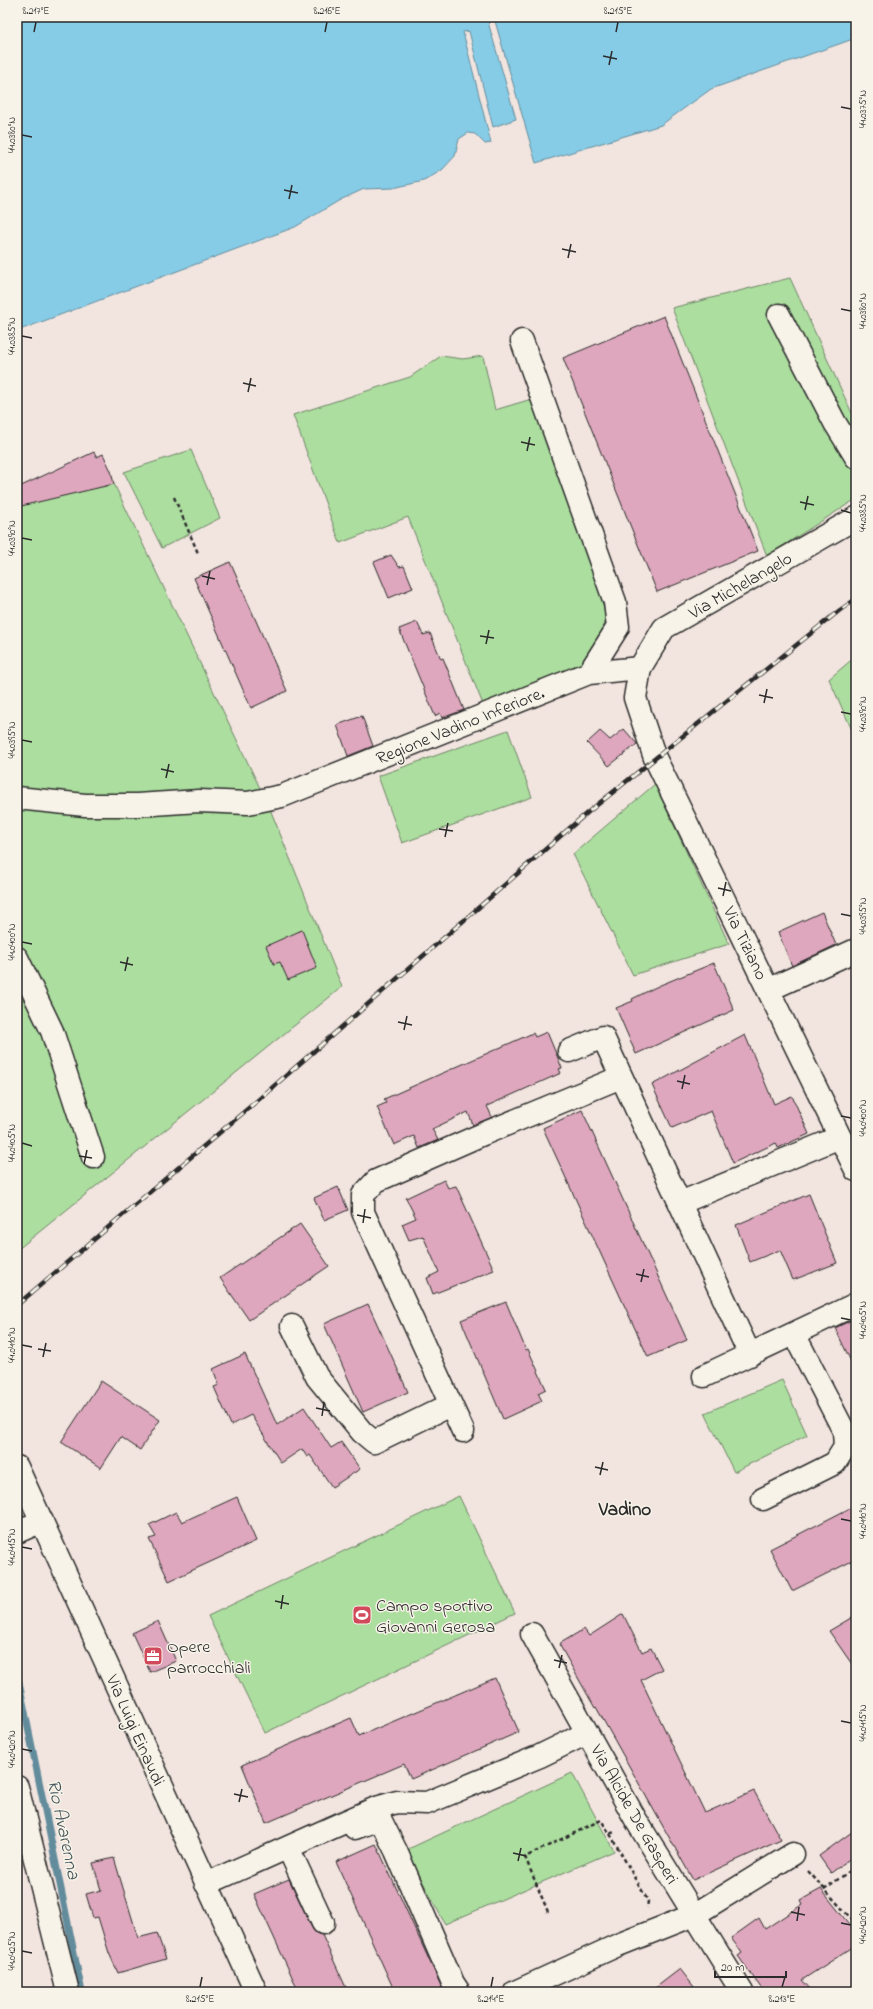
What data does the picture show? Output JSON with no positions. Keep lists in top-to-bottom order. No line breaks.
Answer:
{"streets":{"street":["Via Michelangelo","Regione Vadino Inferiore.","Via Tiziano","Via Luigi Einaudi","Via Alcide De Gasperi"]},"crossings":[["Via Michelangelo","Regione Vadino Inferiore."],["Via Michelangelo","Via Tiziano"],["Regione Vadino Inferiore.","Via Tiziano"]],"districts":["Vadino"],"water":["Rio Avarenna"],"places":{"sports":["Campo sportivo Giovanni Gerosa"],"office":["Opere parrocchiali"]},"scale_bar":"20 m","coordinates":["8.217°E","8.216°E","8.215°E","44.0375°N","44.0380°N","44.0385°N","44.0390°N","44.0395°N","44.0400°N","44.0405°N","44.0410°N","44.0415°N","44.0420°N","44.0425°N","8.214°E","8.213°E"]}
